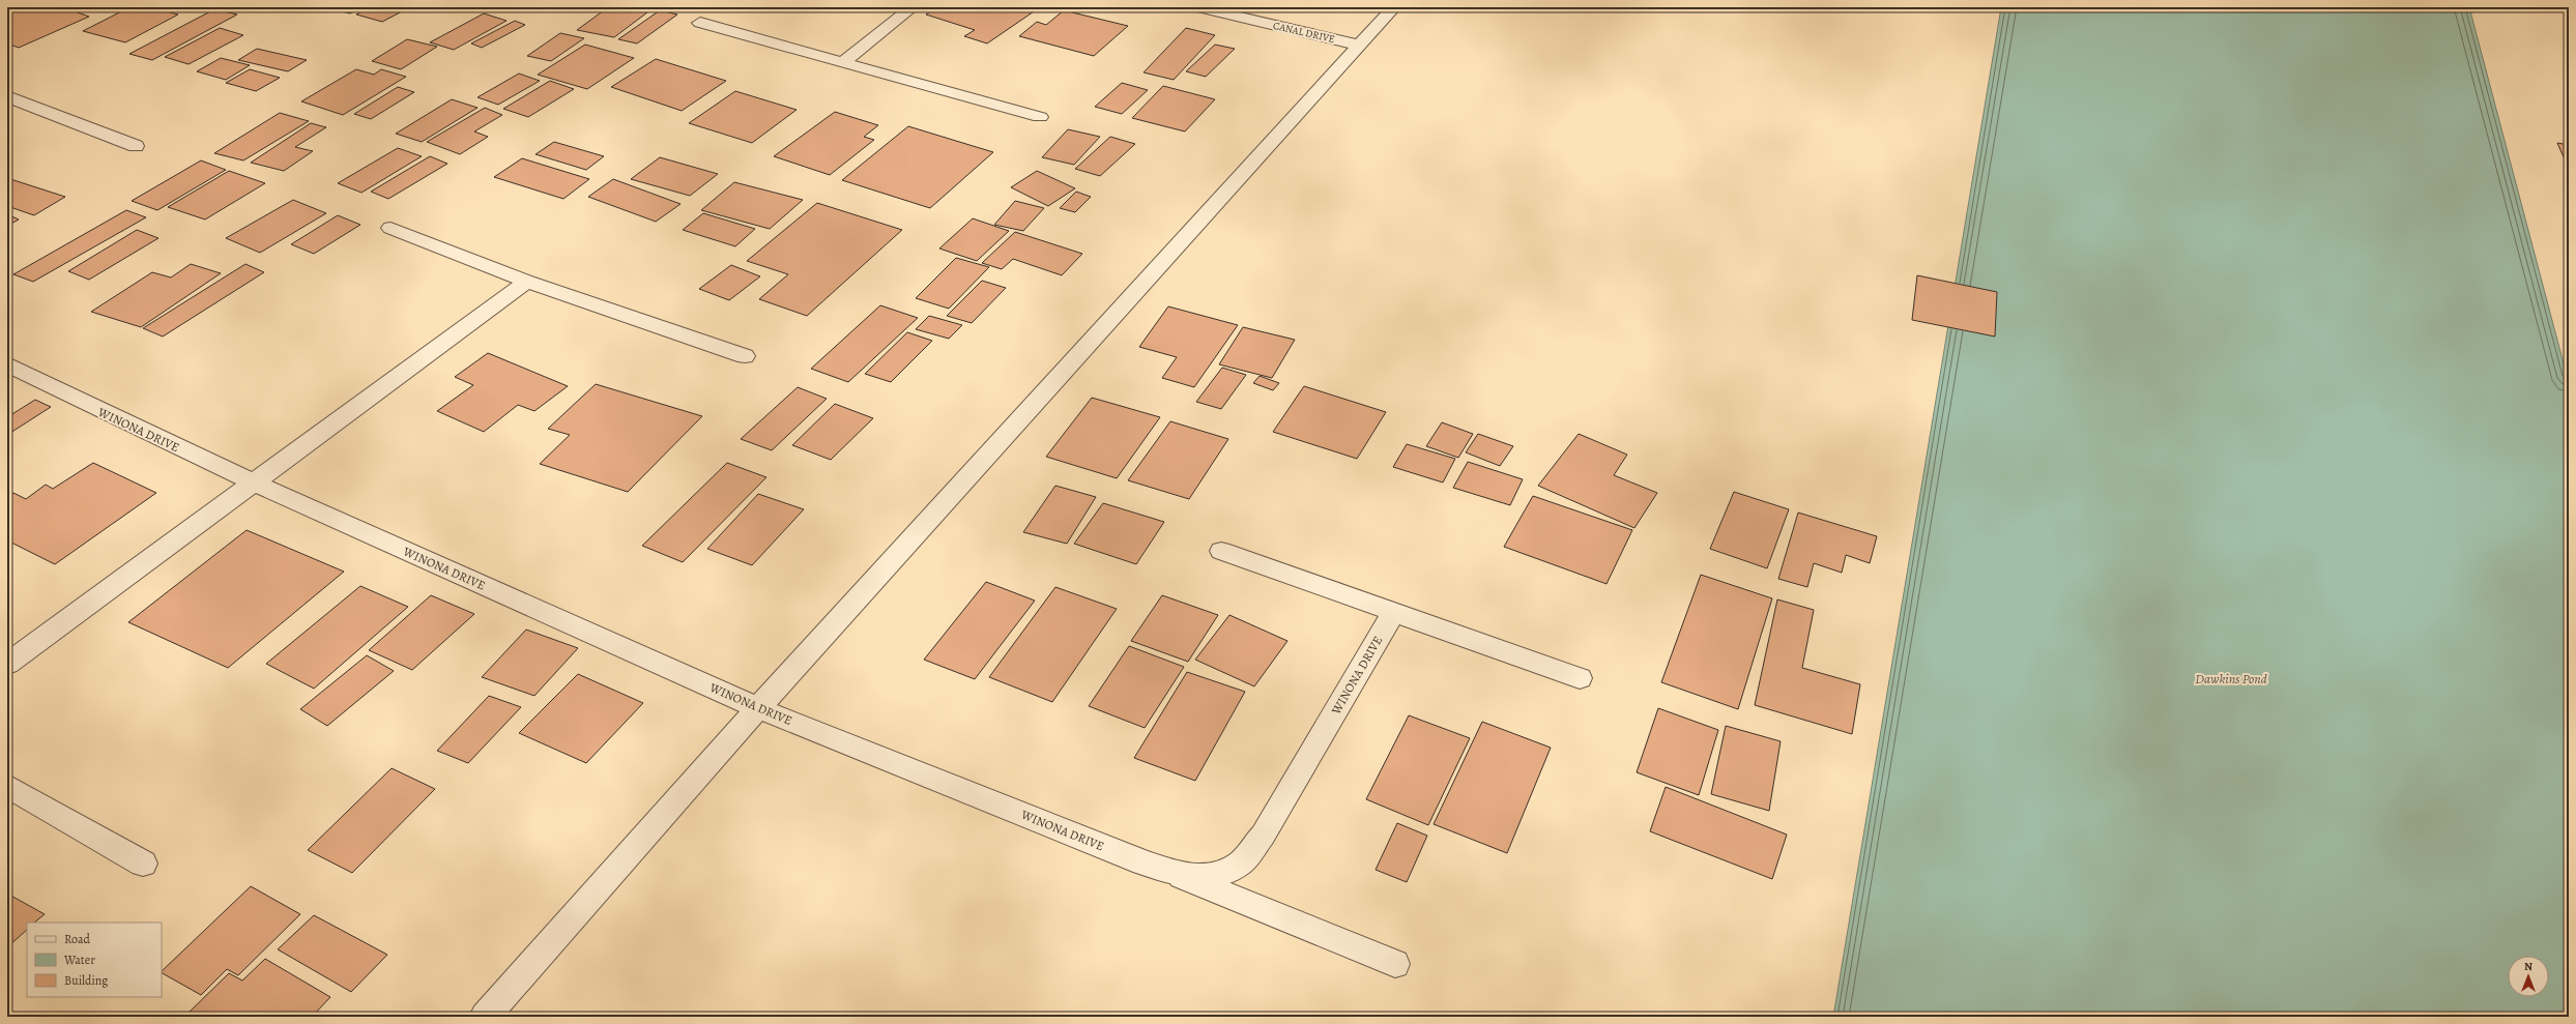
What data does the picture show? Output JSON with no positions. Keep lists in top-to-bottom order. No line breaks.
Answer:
{"streets":{"street":["CANAL DRIVE","WINONA DRIVE"]},"water":["Dawkins Pond"],"legend":["Road","Water","Building"],"north":"top"}
